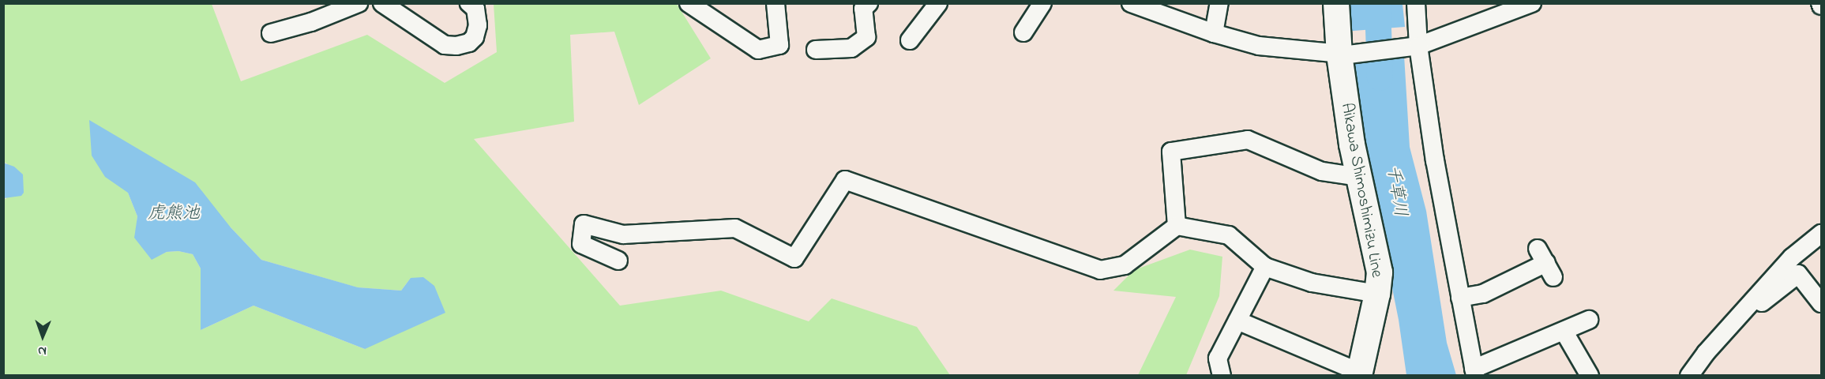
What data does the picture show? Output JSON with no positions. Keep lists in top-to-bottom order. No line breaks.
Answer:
{"streets":{"main road":["Aikawa Shimoshimizu Line"]},"water":["千草川","虎熊池"],"north":"bottom"}
